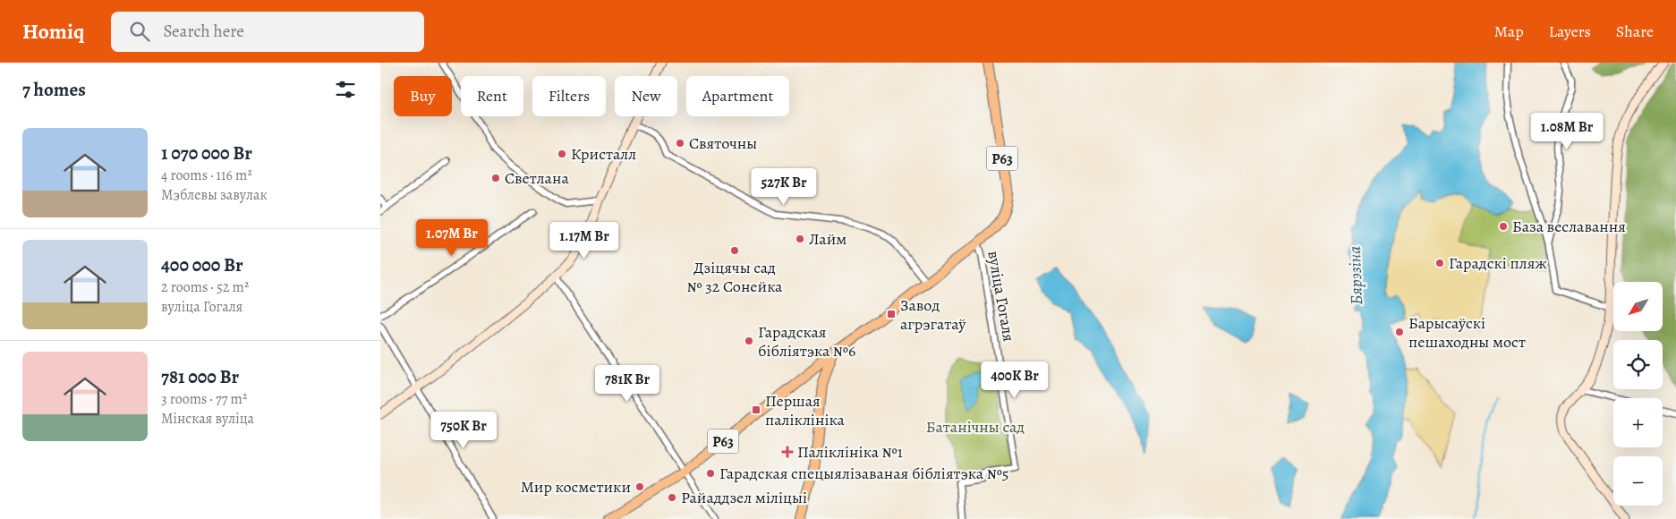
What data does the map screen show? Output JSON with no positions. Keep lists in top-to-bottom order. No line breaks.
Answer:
{"streets":{"main road":["Р63"],"street":["вуліца Гогаля"]},"crossings":[["Р63","вуліца Гогаля"]],"water":["Бярэзіна"],"parks":["Батанічны сад"],"places":{"other":["Святочны","Кристалл","Светлана","База веславання","Лайм","Дзіцячы сад № 32 Сонейка","Гарадскі пляж","Барысаўскі пешаходны мост","Гарадская бібліятэка №6","Гарадская спецыялізаваная бібліятэка №5","Мир косметики","Райаддзел міліцыі"],"transit":["Завод агрэгатаў","Першая паліклініка"],"health":["Паліклініка №1"]},"north":"bottom left","page":{"header":"Homiq","search":"Search here","nav":["Map","Layers","Share"],"heading":"7 homes","chip":["Buy","Rent","Filters","New","Apartment"],"price":["1.08M Br","527K Br","1.07M Br","1.17M Br","400K Br","781K Br","750K Br"],"list":[{"name":"1 070 000 Br","note":"4 rooms · 116 m² · Мэблевы завулак"},{"name":"400 000 Br","note":"2 rooms · 52 m² · вуліца Гогаля"},{"name":"781 000 Br","note":"3 rooms · 77 m² · Мінская вуліца"}],"map_buttons":["+","−"]}}
